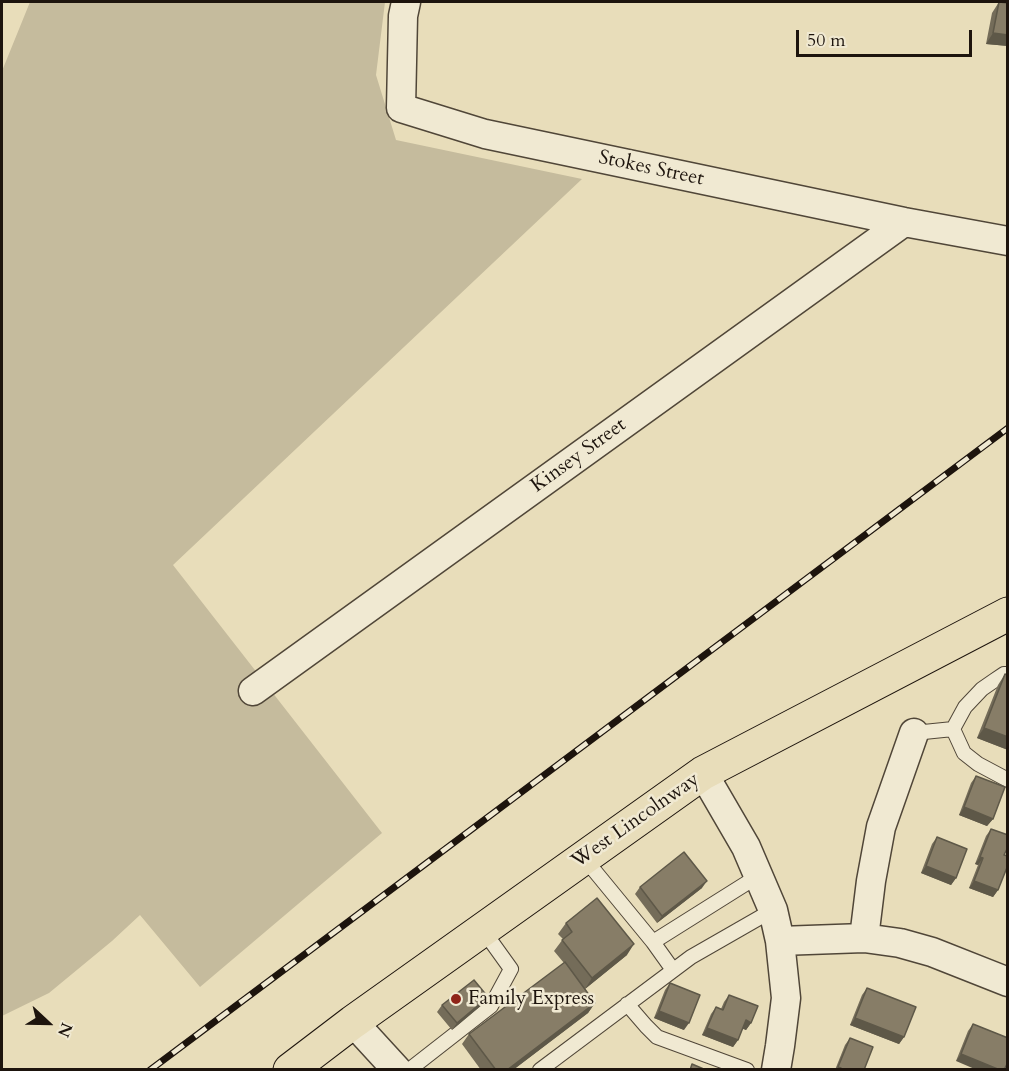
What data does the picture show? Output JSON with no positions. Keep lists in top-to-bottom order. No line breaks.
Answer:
{"streets":{"main road":["West Lincolnway"],"street":["Stokes Street","Kinsey Street"]},"crossings":[["Stokes Street","Kinsey Street"]],"places":["Family Express"],"scale_bar":"50 m","north":"right"}
